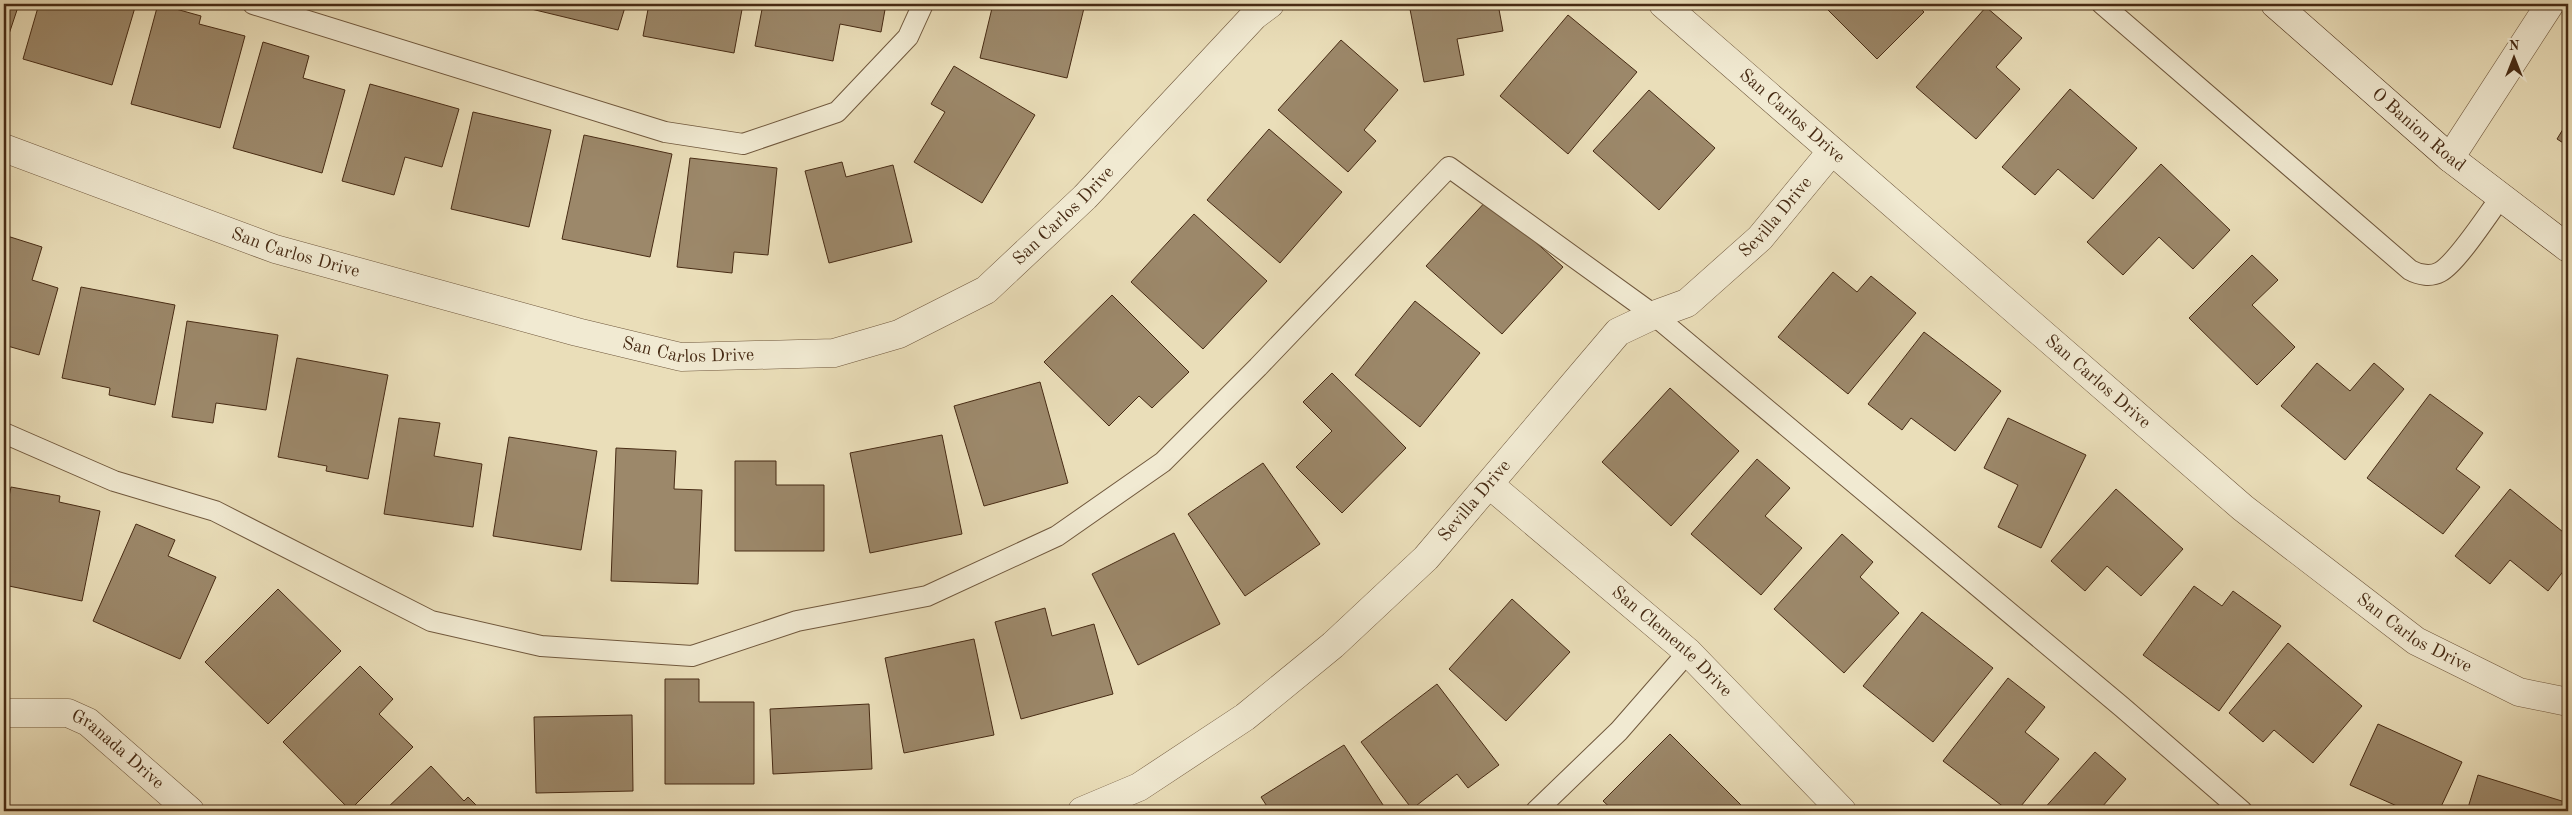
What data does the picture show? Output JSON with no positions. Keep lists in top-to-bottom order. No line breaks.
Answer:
{"streets":{"street":["San Carlos Drive","O Banion Road","Sevilla Drive","San Clemente Drive","Granada Drive"]},"crossings":[["San Carlos Drive","Sevilla Drive"],["Sevilla Drive","San Clemente Drive"]],"north":"top"}
